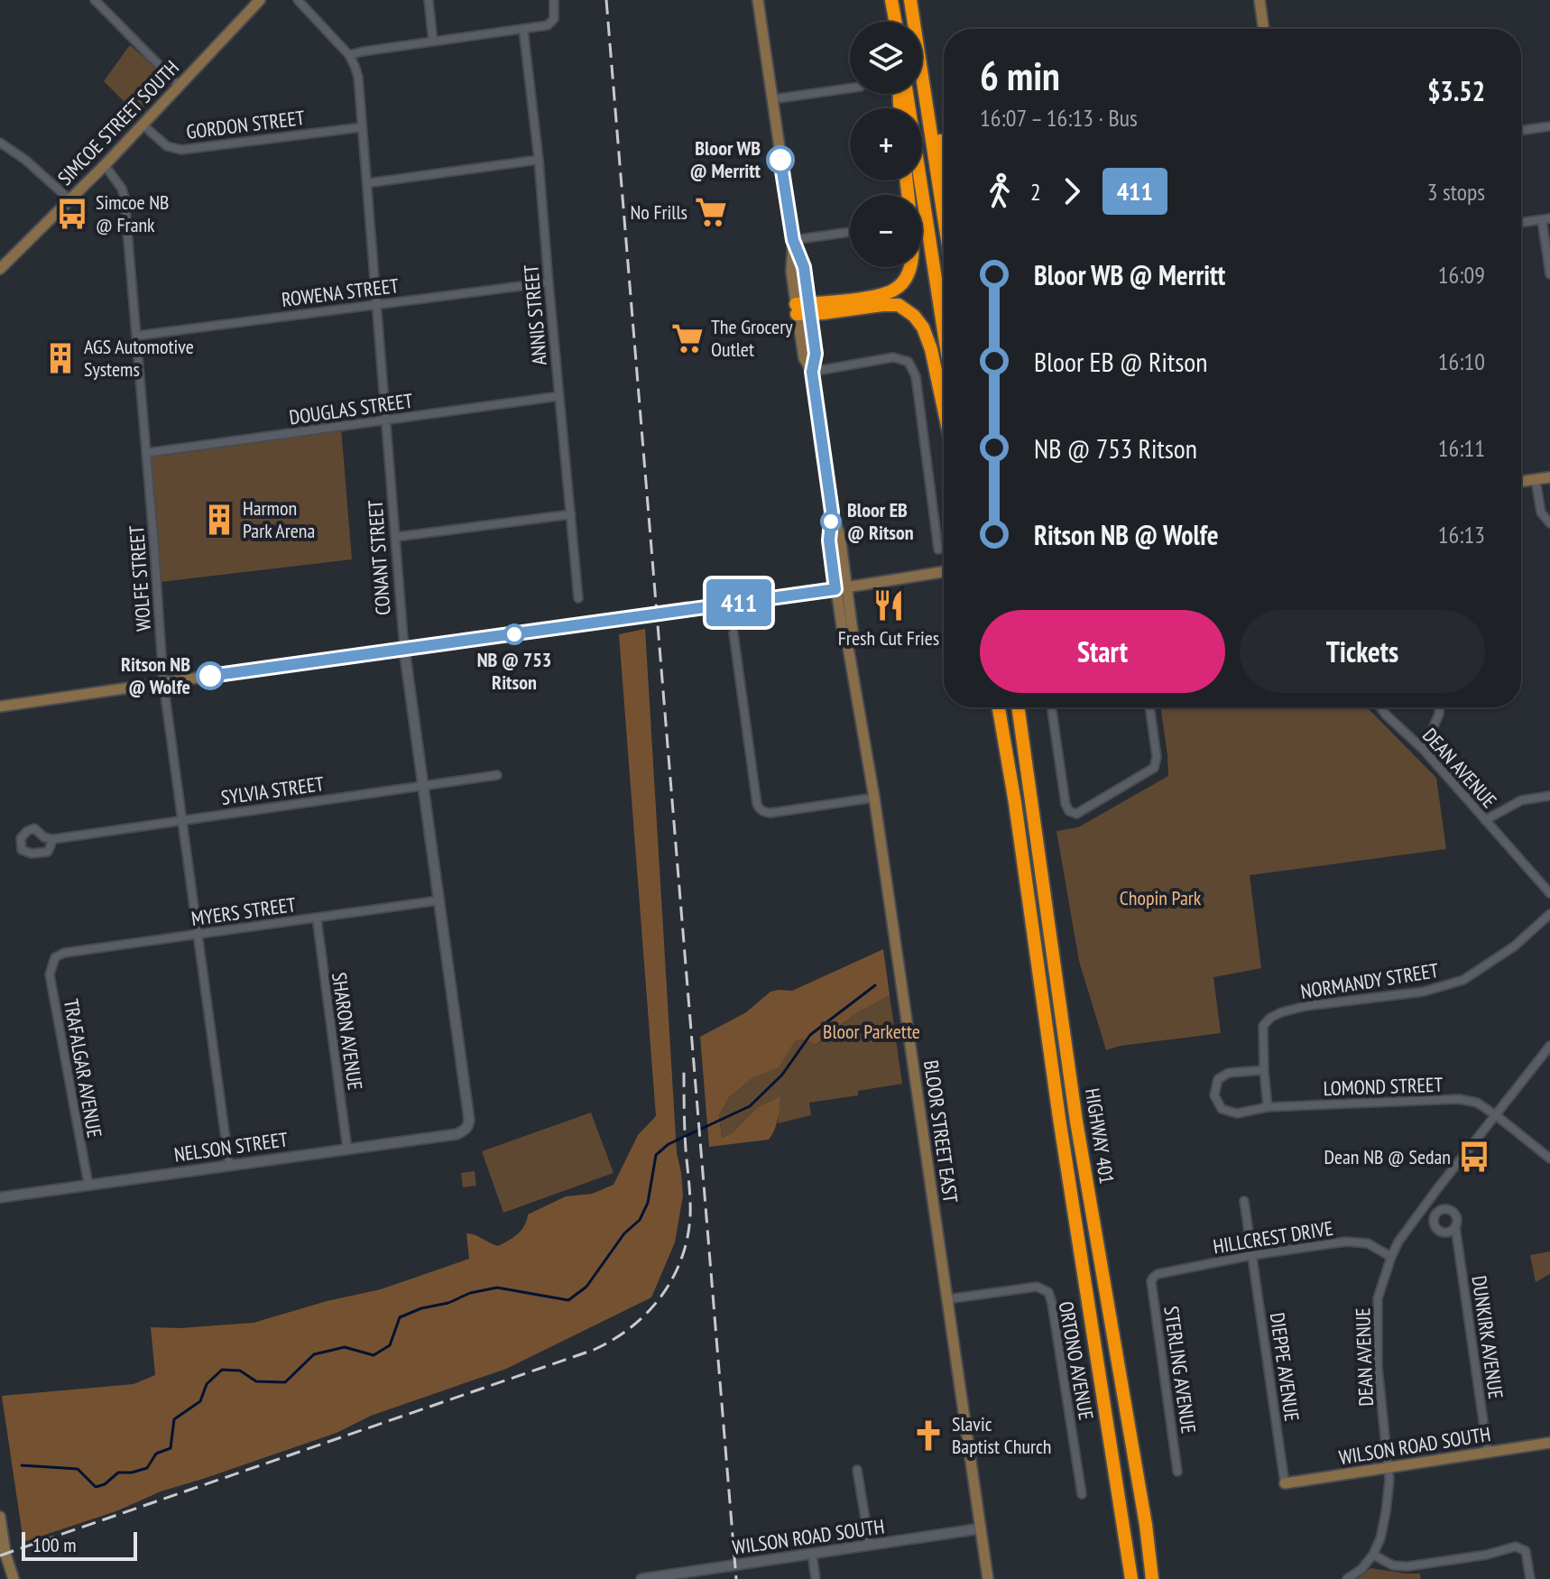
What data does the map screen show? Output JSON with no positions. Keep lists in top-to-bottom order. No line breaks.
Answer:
{"streets":{"highway":["HIGHWAY 401"],"main road":["SIMCOE STREET SOUTH","BLOOR STREET EAST","WILSON ROAD SOUTH"],"street":["GORDON STREET","ROWENA STREET","ANNIS STREET","DOUGLAS STREET","CONANT STREET","WOLFE STREET","DEAN AVENUE","SYLVIA STREET","MYERS STREET","NORMANDY STREET","SHARON AVENUE","TRAFALGAR AVENUE","LOMOND STREET","NELSON STREET","HILLCREST DRIVE","DUNKIRK AVENUE","ORTONO AVENUE","DIEPPE AVENUE","STERLING AVENUE"]},"crossings":[["SIMCOE STREET SOUTH","GORDON STREET"],["SIMCOE STREET SOUTH","WOLFE STREET"],["GORDON STREET","CONANT STREET"],["ROWENA STREET","ANNIS STREET"],["ROWENA STREET","CONANT STREET"],["ROWENA STREET","WOLFE STREET"],["ANNIS STREET","DOUGLAS STREET"],["DOUGLAS STREET","CONANT STREET"],["DOUGLAS STREET","WOLFE STREET"],["CONANT STREET","SYLVIA STREET"],["CONANT STREET","MYERS STREET"],["CONANT STREET","NELSON STREET"],["WOLFE STREET","SYLVIA STREET"],["WOLFE STREET","MYERS STREET"],["WOLFE STREET","NELSON STREET"],["DEAN AVENUE","LOMOND STREET"],["DEAN AVENUE","HILLCREST DRIVE"],["DEAN AVENUE","WILSON ROAD SOUTH"],["MYERS STREET","SHARON AVENUE"],["MYERS STREET","TRAFALGAR AVENUE"],["NORMANDY STREET","LOMOND STREET"],["SHARON AVENUE","NELSON STREET"],["TRAFALGAR AVENUE","NELSON STREET"],["BLOOR STREET EAST","ORTONO AVENUE"],["BLOOR STREET EAST","WILSON ROAD SOUTH"],["HILLCREST DRIVE","DIEPPE AVENUE"],["HILLCREST DRIVE","STERLING AVENUE"],["DUNKIRK AVENUE","WILSON ROAD SOUTH"],["DIEPPE AVENUE","WILSON ROAD SOUTH"]],"parks":["Chopin Park","Bloor Parkette"],"places":{"other":["Bloor WB @ Merritt","Bloor EB @ Ritson","NB @ 753 Ritson","Ritson NB @ Wolfe"],"supermarket":["No Frills","The Grocery Outlet"],"bus stop":["Simcoe NB @ Frank","Dean NB @ Sedan"],"building":["AGS Automotive Systems","Harmon Park Arena"],"restaurant":["Fresh Cut Fries"],"church":["Slavic Baptist Church"]},"lines":["bus line 411"],"scale_bar":"100 m","page":{"on_map":"411","map_buttons":["+","−"],"heading":["6 min","16:07 – 16:13 · Bus","$3.52"],"legs":["2","411","3 stops"],"list":[{"name":"Bloor WB @ Merritt","value":"16:09"},{"name":"Bloor EB @ Ritson","value":"16:10"},{"name":"NB @ 753 Ritson","value":"16:11"},{"name":"Ritson NB @ Wolfe","value":"16:13"}],"buttons":["Start","Tickets"],"scale":"100 m"}}
